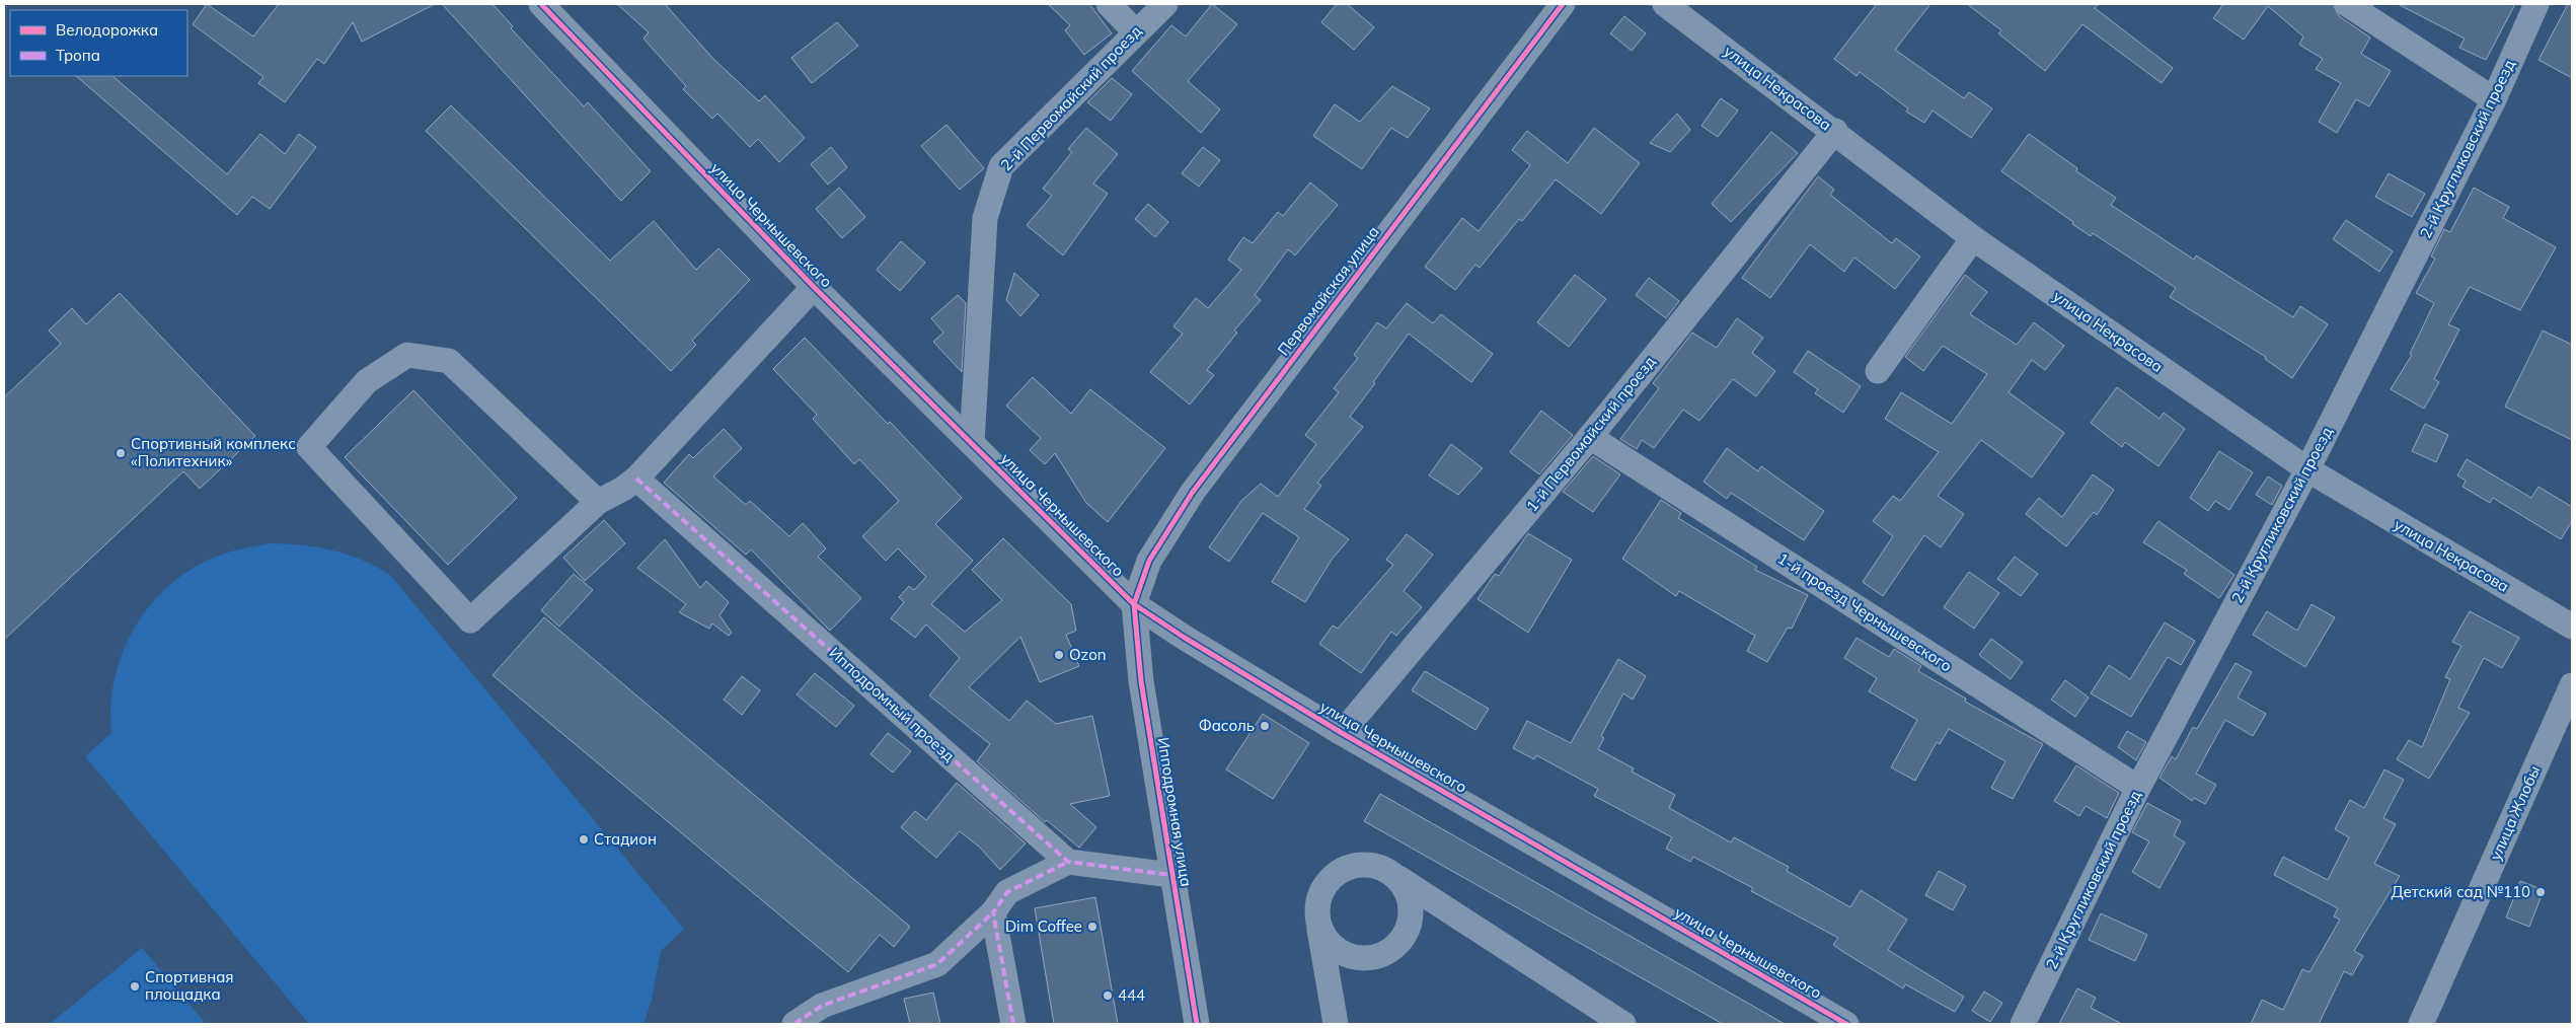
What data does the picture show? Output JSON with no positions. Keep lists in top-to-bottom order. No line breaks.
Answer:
{"streets":{"street":["улица Некрасова","2-й Первомайский проезд","2-й Кругликовский проезд","улица Чернышевского","Первомайская улица","1-й Первомайский проезд","1-й проезд Чернышевского","Ипподромный проезд","Ипподромная улица","улица Жлобы"]},"crossings":[["улица Некрасова","2-й Кругликовский проезд"],["улица Некрасова","1-й Первомайский проезд"],["2-й Первомайский проезд","улица Чернышевского"],["2-й Кругликовский проезд","1-й проезд Чернышевского"],["улица Чернышевского","Первомайская улица"],["улица Чернышевского","1-й Первомайский проезд"],["улица Чернышевского","Ипподромная улица"],["Первомайская улица","Ипподромная улица"],["1-й Первомайский проезд","1-й проезд Чернышевского"]],"places":["Спортивный комплекс «Политехник»","Ozon","Фасоль","Стадион","Детский сад №110","Dim Coffee","Спортивная площадка","444"],"legend":["Велодорожка","Тропа"]}
